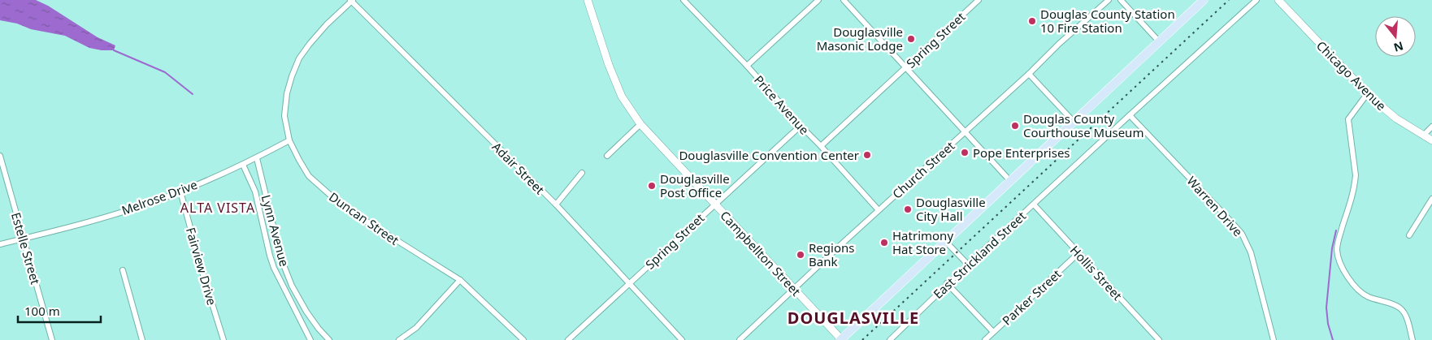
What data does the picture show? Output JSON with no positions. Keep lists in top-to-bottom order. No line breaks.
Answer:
{"streets":{"main road":["Chicago Avenue","Campbellton Street"],"street":["Spring Street","Price Avenue","Adair Street","Church Street","Melrose Drive","Warren Drive","Duncan Street","Lynn Avenue","Estelle Street","East Strickland Street","Fairview Drive","Hollis Street","Parker Street"]},"crossings":[["Spring Street","Price Avenue"],["Spring Street","Adair Street"],["Spring Street","Campbellton Street"],["Price Avenue","Church Street"],["Adair Street","Duncan Street"],["Church Street","Campbellton Street"],["Melrose Drive","Duncan Street"],["Melrose Drive","Lynn Avenue"],["Melrose Drive","Estelle Street"],["Melrose Drive","Fairview Drive"],["Warren Drive","East Strickland Street"],["East Strickland Street","Hollis Street"],["Hollis Street","Parker Street"]],"districts":["ALTA VISTA","DOUGLASVILLE"],"places":["Douglas County Station 10 Fire Station","Douglasville Masonic Lodge","Douglas County Courthouse Museum","Pope Enterprises","Douglasville Convention Center","Douglasville Post Office","Douglasville City Hall","Hatrimony Hat Store","Regions Bank"],"scale_bar":"100 m","north":"bottom"}
